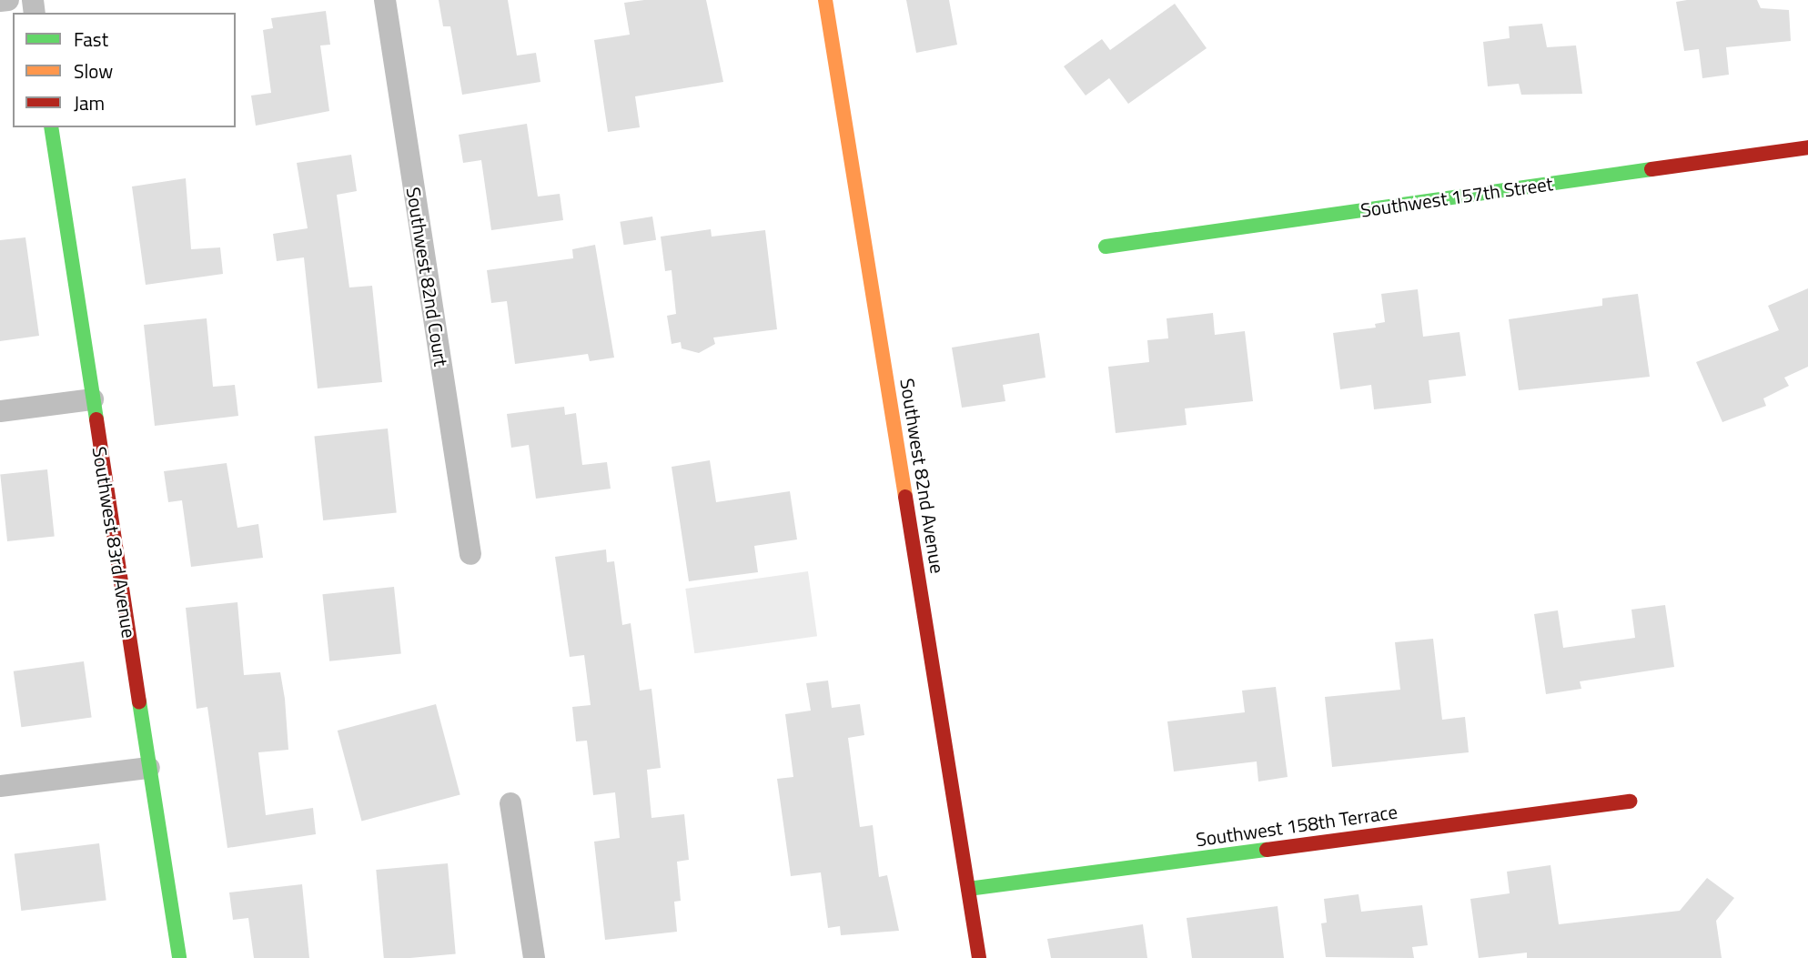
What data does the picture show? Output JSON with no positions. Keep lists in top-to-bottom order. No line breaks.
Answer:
{"streets":{"street":["Southwest 157th Street","Southwest 82nd Court","Southwest 82nd Avenue","Southwest 83rd Avenue","Southwest 158th Terrace"]},"crossings":[["Southwest 82nd Avenue","Southwest 158th Terrace"]],"legend":["Fast","Slow","Jam"]}
